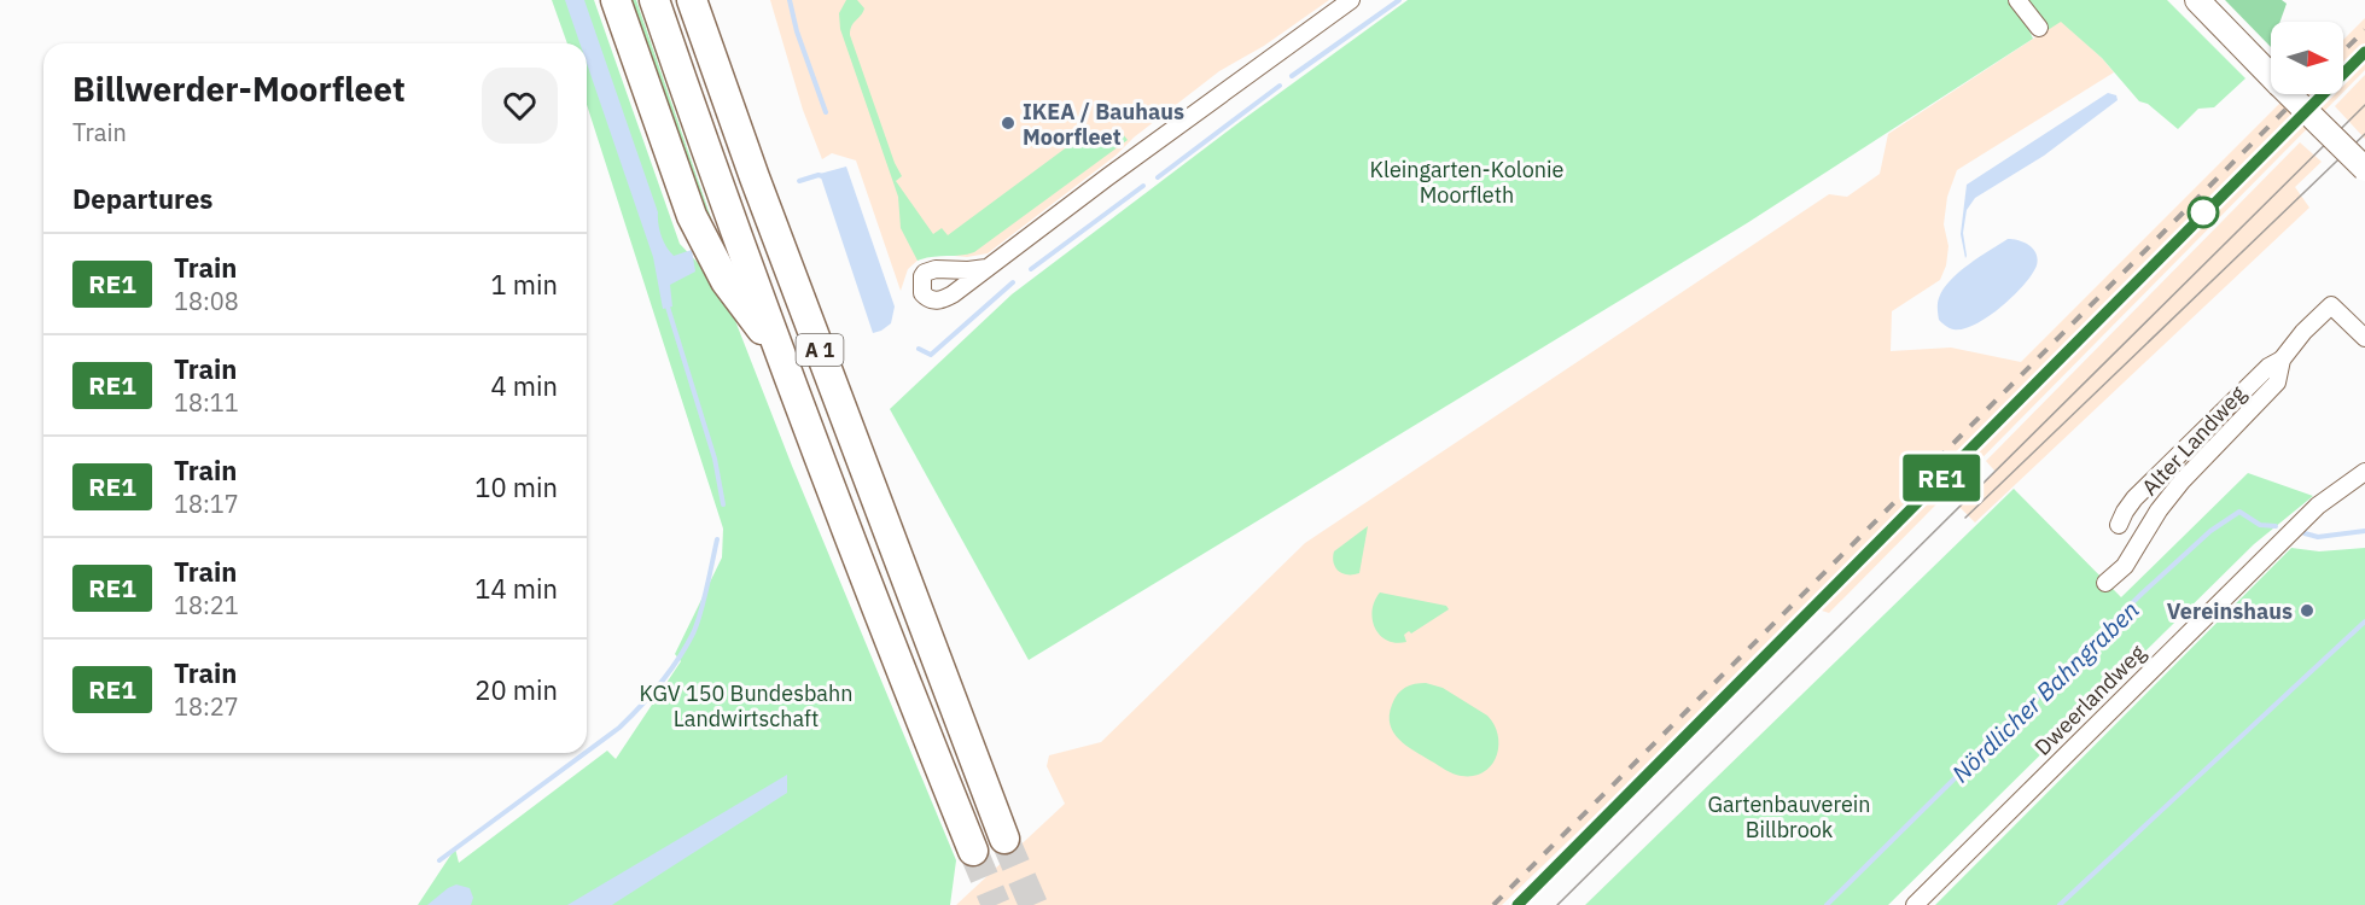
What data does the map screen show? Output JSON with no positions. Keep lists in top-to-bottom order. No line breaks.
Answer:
{"streets":{"highway":["A 1"],"street":["Alter Landweg","Dweerlandweg"]},"water":["Nördlicher Bahngraben"],"parks":["Kleingarten-Kolonie Moorfleth","KGV 150 Bundesbahn Landwirtschaft","Gartenbauverein Billbrook"],"places":["IKEA / Bauhaus Moorfleet","Vereinshaus"],"north":"right","page":{"on_map":"RE1","heading":[["Billwerder-Moorfleet","Train"],"Departures"],"list":[{"mark":"RE1","name":"Train","note":"18:08","value":"1 min"},{"mark":"RE1","name":"Train","note":"18:11","value":"4 min"},{"mark":"RE1","name":"Train","note":"18:17","value":"10 min"},{"mark":"RE1","name":"Train","note":"18:21","value":"14 min"},{"mark":"RE1","name":"Train","note":"18:27","value":"20 min"}]}}
